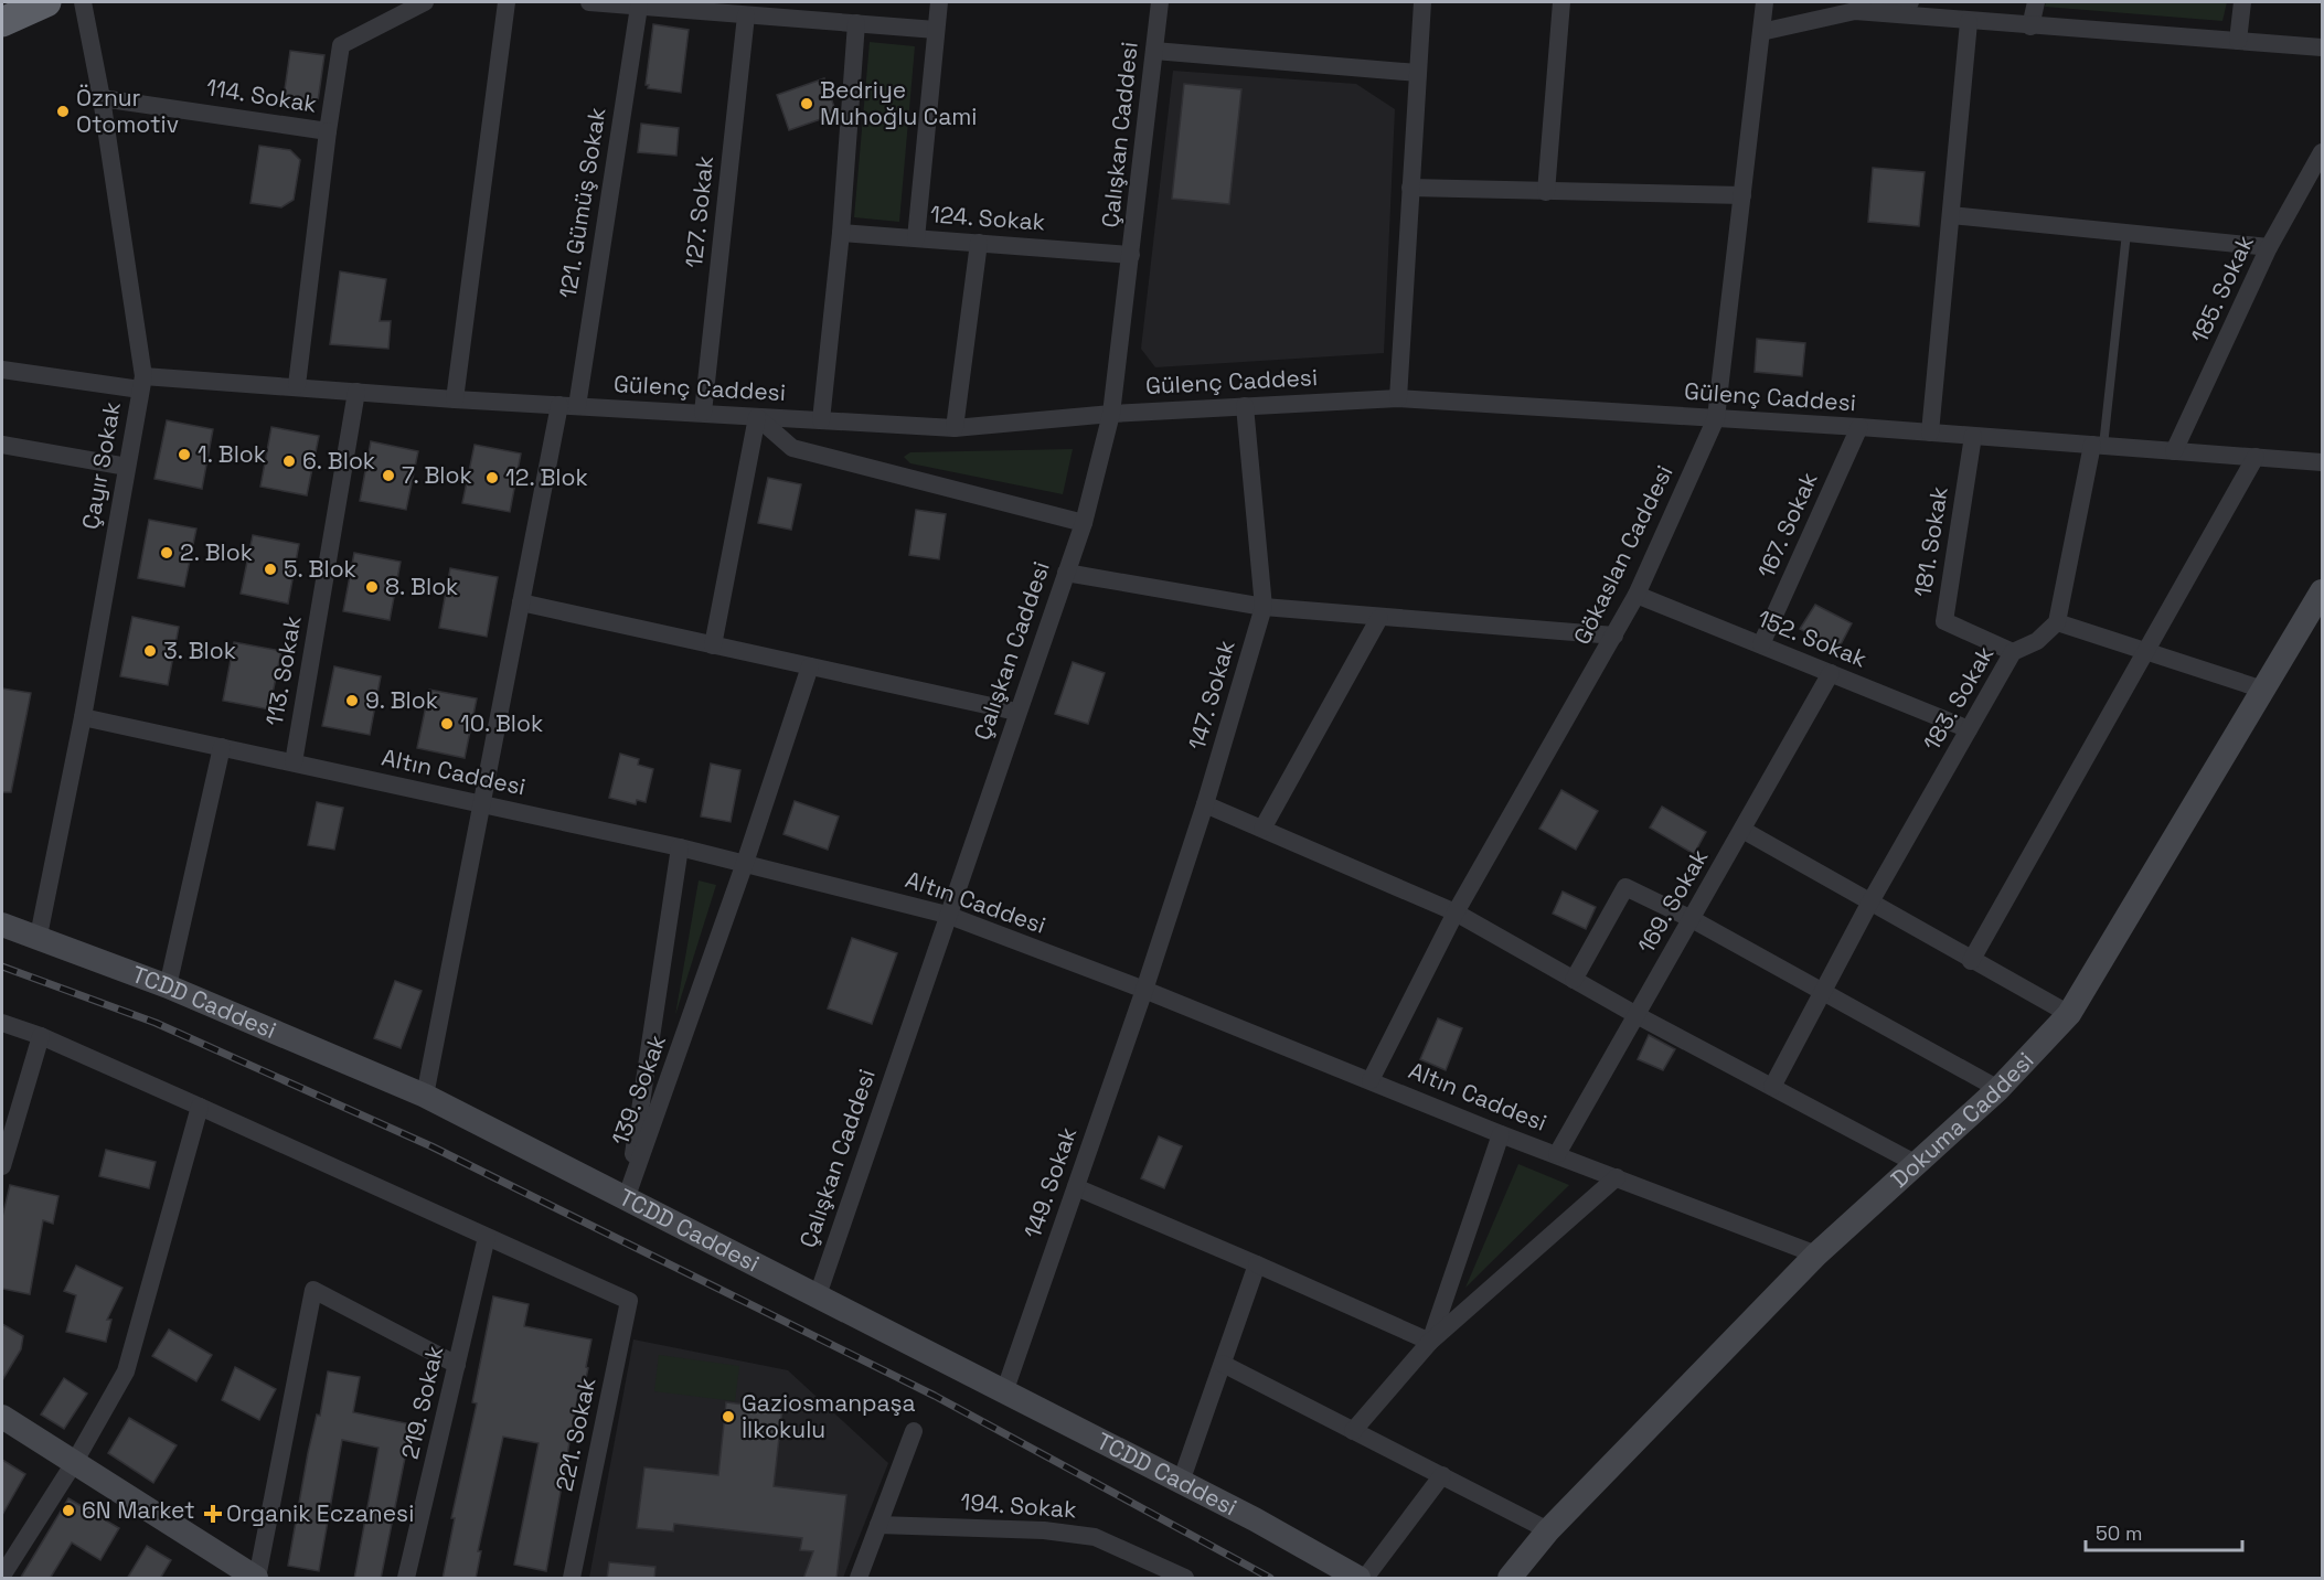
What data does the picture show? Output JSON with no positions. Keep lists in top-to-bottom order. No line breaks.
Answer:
{"streets":{"main road":["TCDD Caddesi","Dokuma Caddesi"],"street":["114. Sokak","Çalışkan Caddesi","121. Gümüş Sokak","127. Sokak","124. Sokak","185. Sokak","Gülenç Caddesi","Çayır Sokak","167. Sokak","181. Sokak","Gökaslan Caddesi","152. Sokak","113. Sokak","147. Sokak","183. Sokak","Altın Caddesi","169. Sokak","139. Sokak","149. Sokak","219. Sokak","221. Sokak","194. Sokak"]},"crossings":[["114. Sokak","Çayır Sokak"],["Çalışkan Caddesi","124. Sokak"],["Çalışkan Caddesi","Gülenç Caddesi"],["Çalışkan Caddesi","Altın Caddesi"],["Çalışkan Caddesi","TCDD Caddesi"],["121. Gümüş Sokak","Gülenç Caddesi"],["121. Gümüş Sokak","Altın Caddesi"],["121. Gümüş Sokak","TCDD Caddesi"],["127. Sokak","Gülenç Caddesi"],["185. Sokak","Gülenç Caddesi"],["Gülenç Caddesi","Çayır Sokak"],["Gülenç Caddesi","167. Sokak"],["Gülenç Caddesi","181. Sokak"],["Gülenç Caddesi","Gökaslan Caddesi"],["Gülenç Caddesi","113. Sokak"],["Gülenç Caddesi","147. Sokak"],["Çayır Sokak","Altın Caddesi"],["Çayır Sokak","TCDD Caddesi"],["167. Sokak","152. Sokak"],["181. Sokak","183. Sokak"],["Gökaslan Caddesi","152. Sokak"],["Gökaslan Caddesi","Altın Caddesi"],["152. Sokak","183. Sokak"],["152. Sokak","169. Sokak"],["113. Sokak","Altın Caddesi"],["147. Sokak","Altın Caddesi"],["147. Sokak","149. Sokak"],["Altın Caddesi","169. Sokak"],["Altın Caddesi","139. Sokak"],["Altın Caddesi","Dokuma Caddesi"],["Altın Caddesi","149. Sokak"],["TCDD Caddesi","139. Sokak"],["TCDD Caddesi","149. Sokak"],["219. Sokak","221. Sokak"]],"places":{"other":["Bedriye Muhoğlu Cami","Öznur Otomotiv","1. Blok","6. Blok","7. Blok","12. Blok","2. Blok","5. Blok","8. Blok","3. Blok","9. Blok","10. Blok","Gaziosmanpaşa İlkokulu","6N Market"],"health":["Organik Eczanesi"]},"scale_bar":"50 m"}
